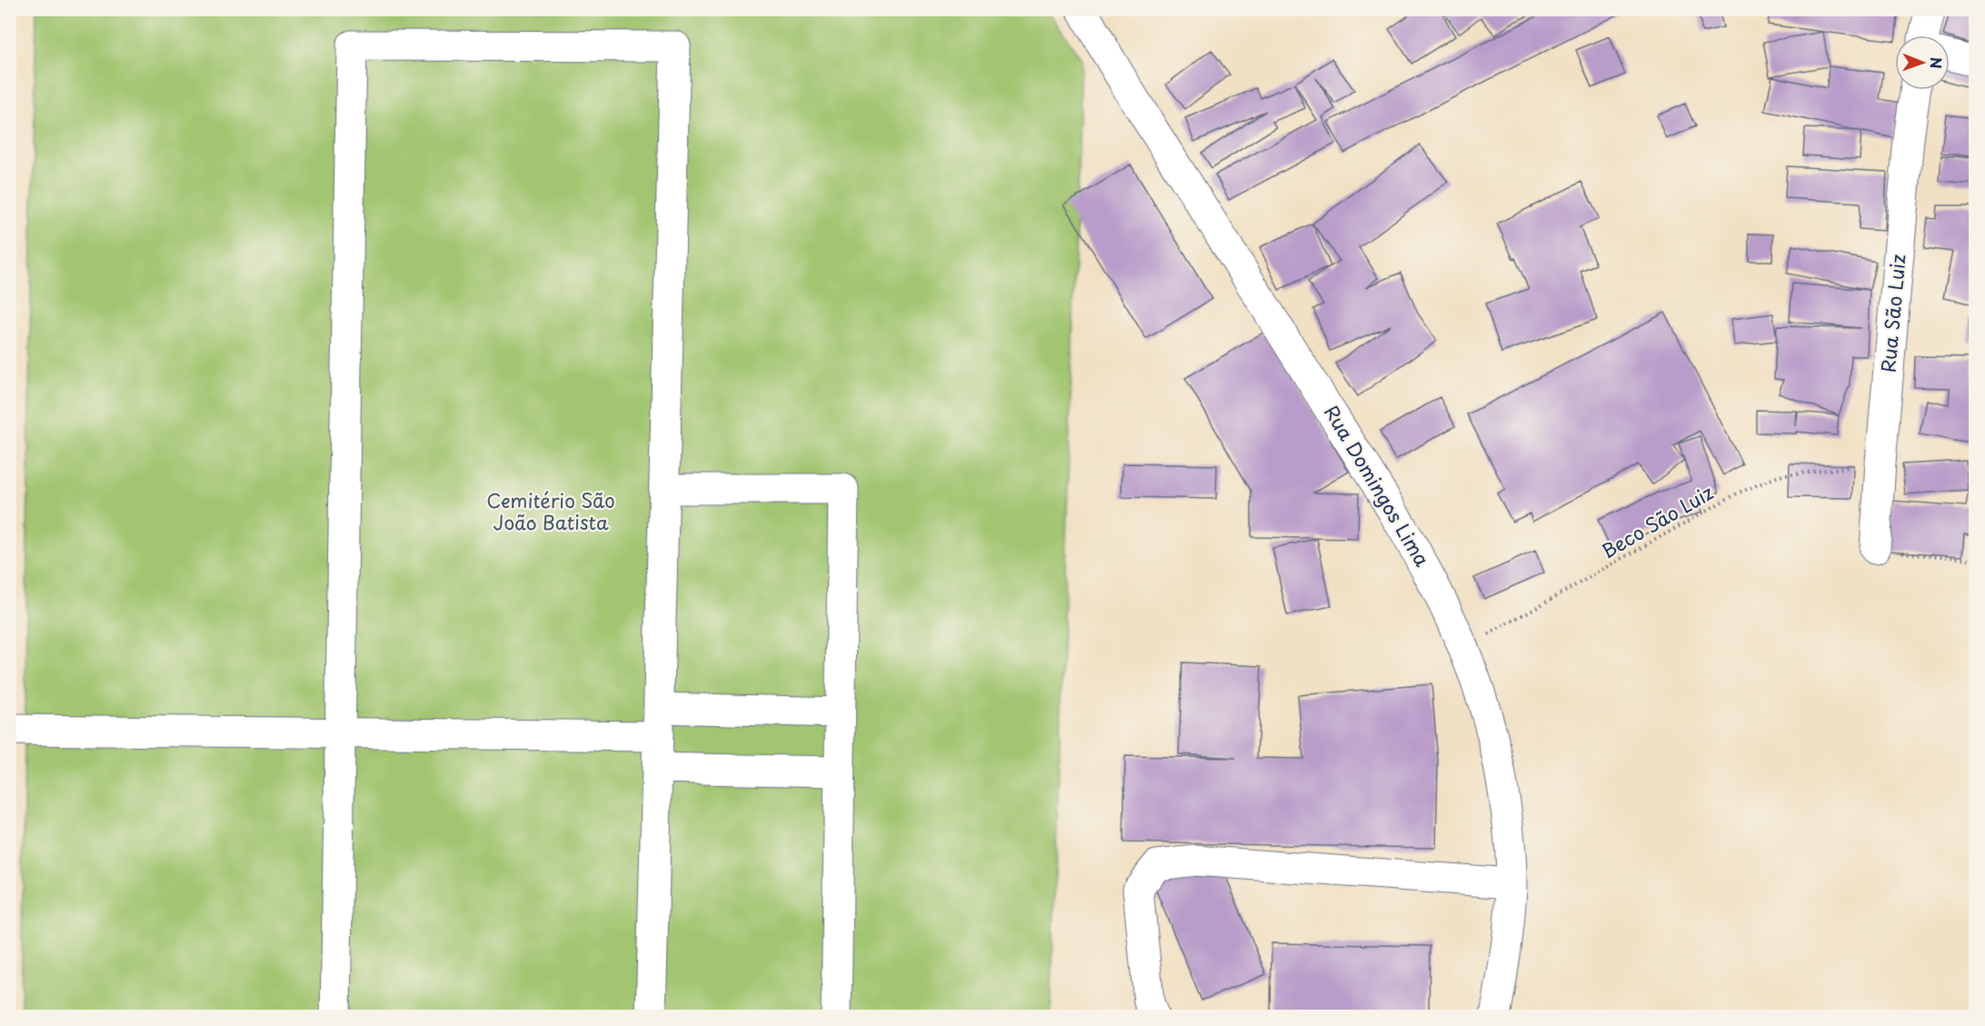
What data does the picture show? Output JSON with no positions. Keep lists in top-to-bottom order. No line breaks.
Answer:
{"streets":{"street":["Rua São Luiz","Rua Domingos Lima"],"path":["Beco São Luiz"]},"crossings":[["Rua São Luiz","Beco São Luiz"],["Rua Domingos Lima","Beco São Luiz"]],"parks":["Cemitério São João Batista"],"north":"right"}
